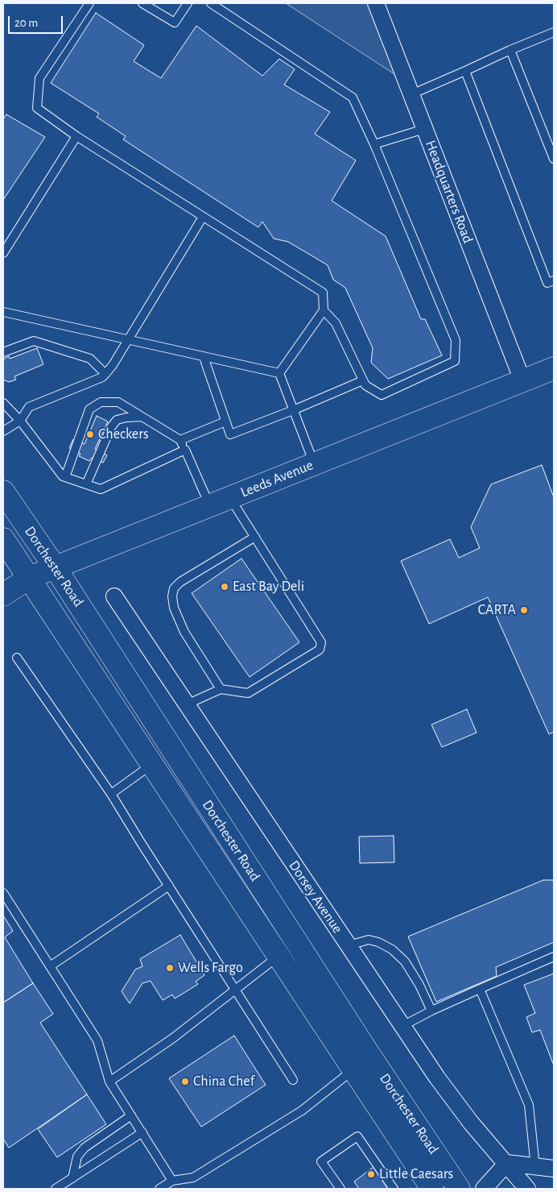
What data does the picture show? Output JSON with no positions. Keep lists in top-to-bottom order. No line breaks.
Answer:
{"streets":{"main road":["Leeds Avenue","Dorchester Road"],"street":["Headquarters Road","Dorsey Avenue"]},"crossings":[["Headquarters Road","Leeds Avenue"],["Leeds Avenue","Dorchester Road"]],"places":["Checkers","East Bay Deli","CARTA","Wells Fargo","China Chef","Little Caesars"],"scale_bar":"20 m"}
